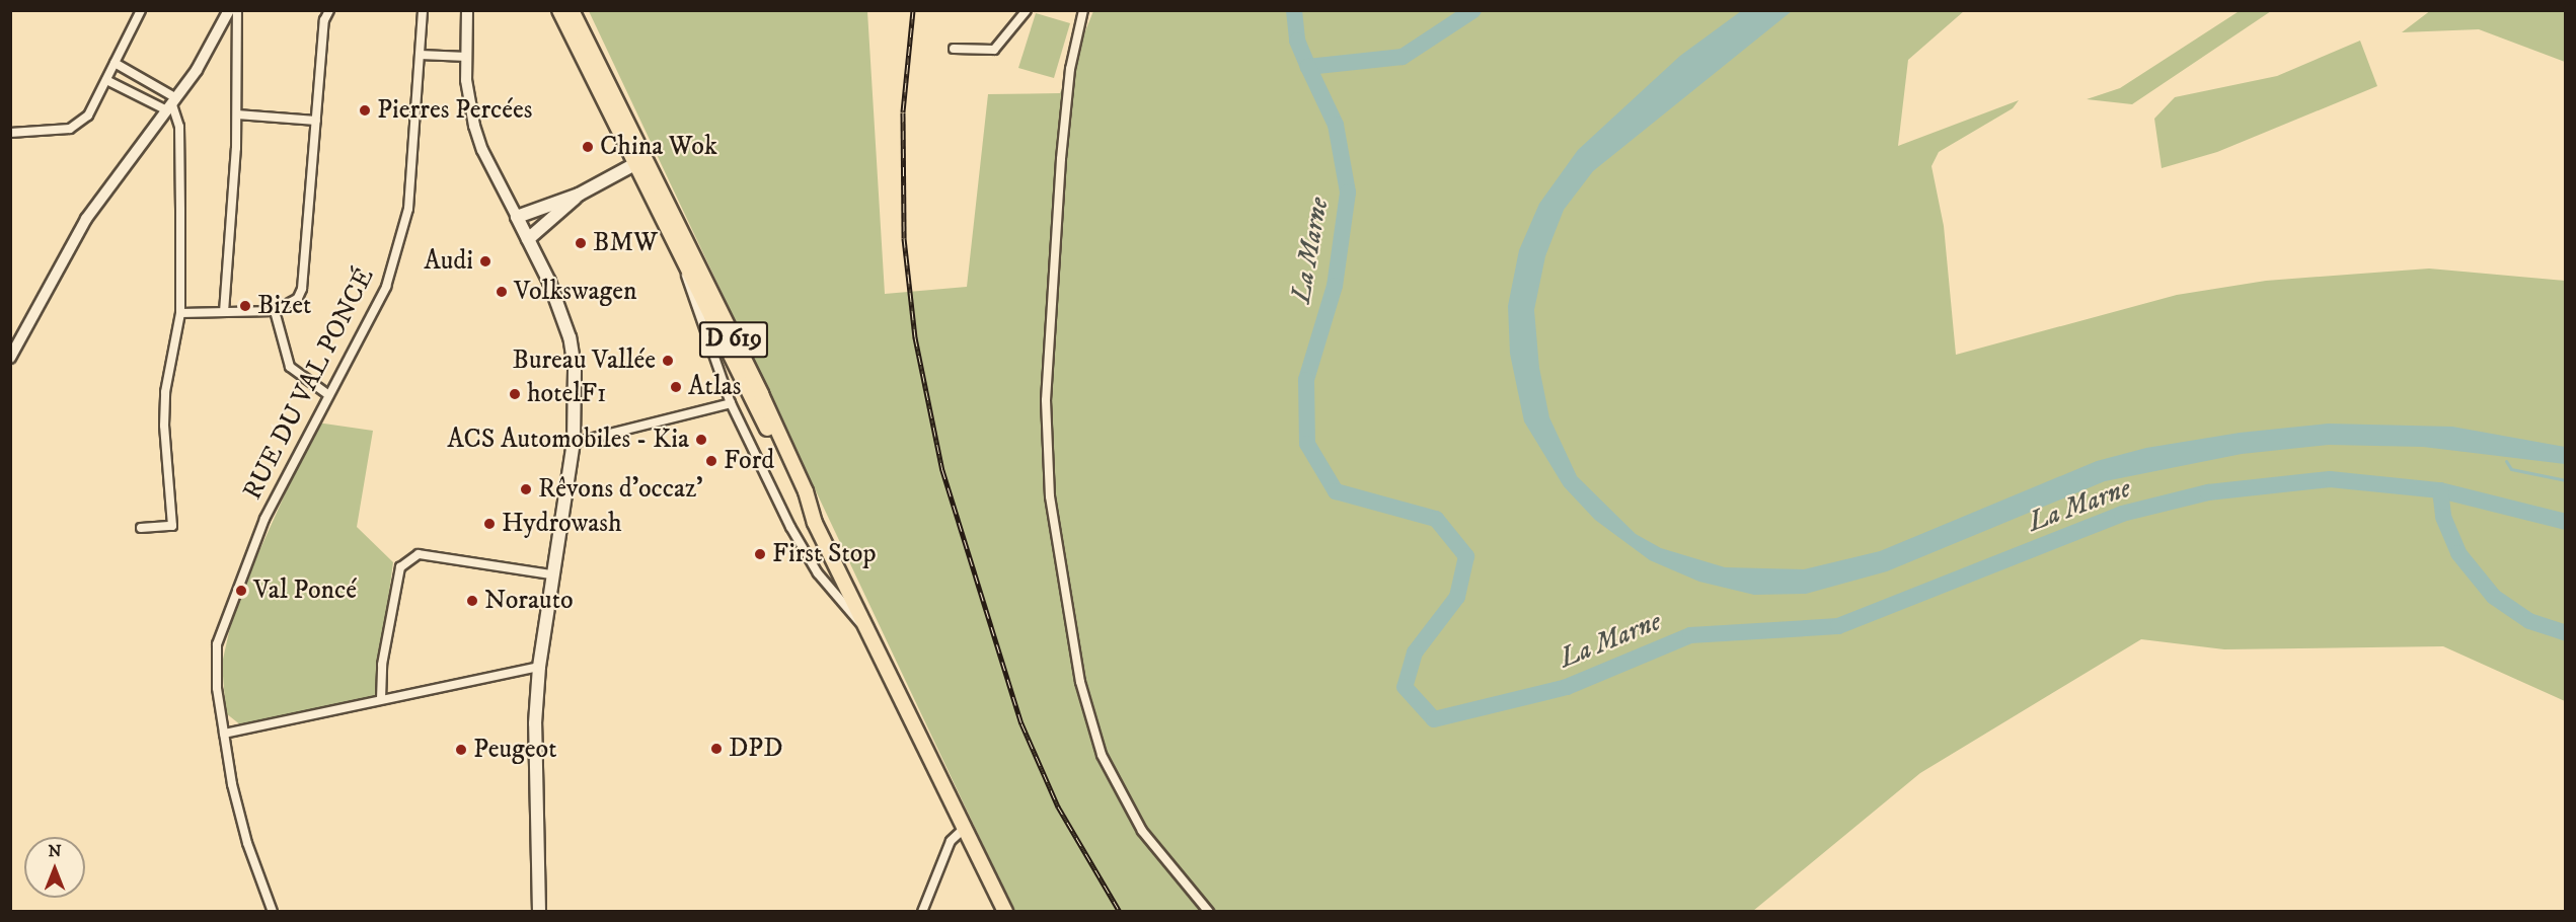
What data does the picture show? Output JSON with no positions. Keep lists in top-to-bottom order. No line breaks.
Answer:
{"streets":{"main road":["D 619"],"street":["RUE DU VAL PONCÉ"]},"water":["La Marne"],"places":["Pierres Percées","China Wok","BMW","Audi","Volkswagen","Bizet","Bureau Vallée","Atlas","hotelF1","ACS Automobiles - Kia","Ford","Rêvons d’occaz’","Hydrowash","First Stop","Val Poncé","Norauto","DPD","Peugeot"],"north":"top"}
